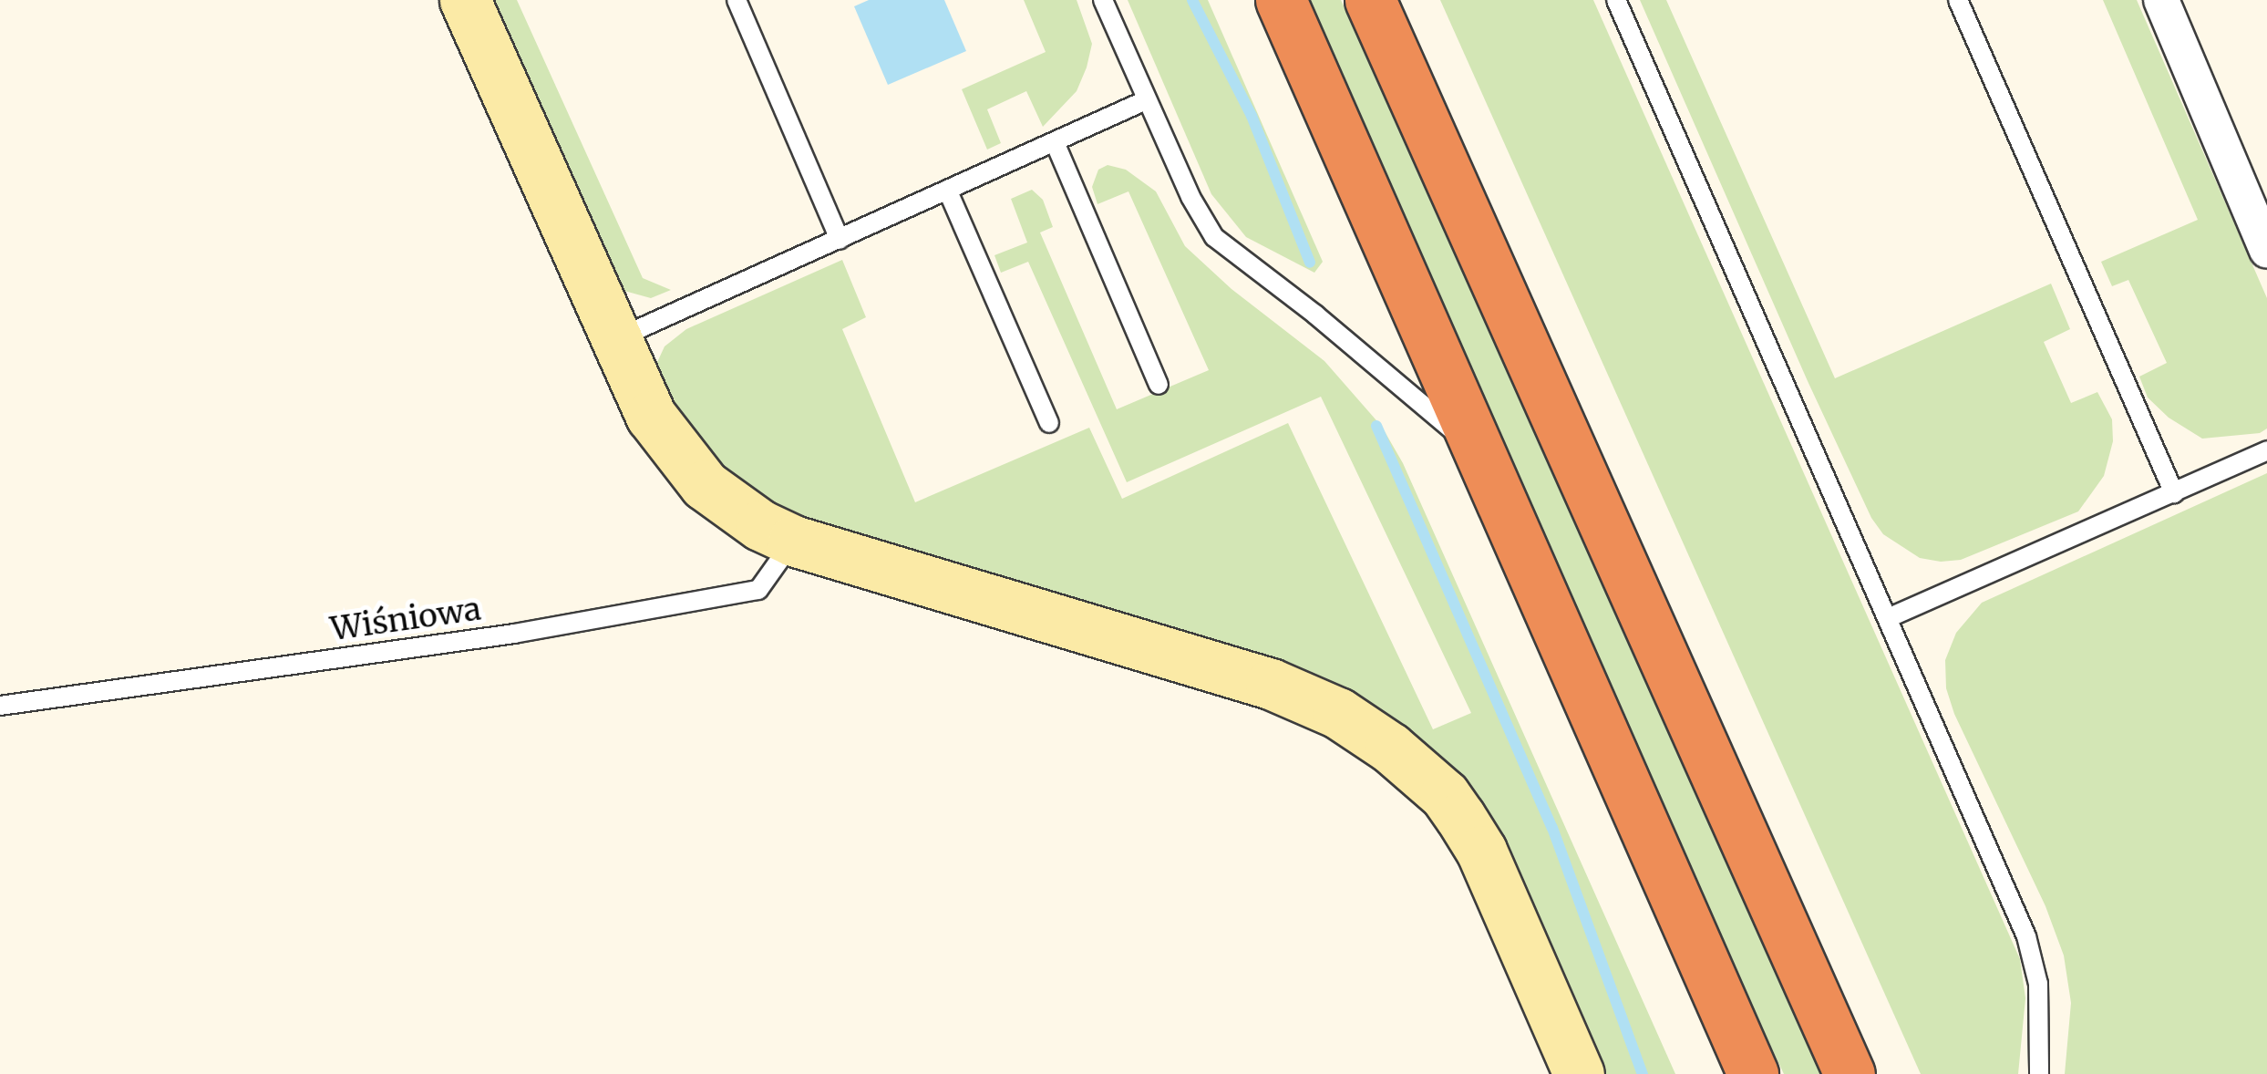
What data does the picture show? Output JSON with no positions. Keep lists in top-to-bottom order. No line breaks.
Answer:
{"streets":{"lane":["Wiśniowa"]}}
